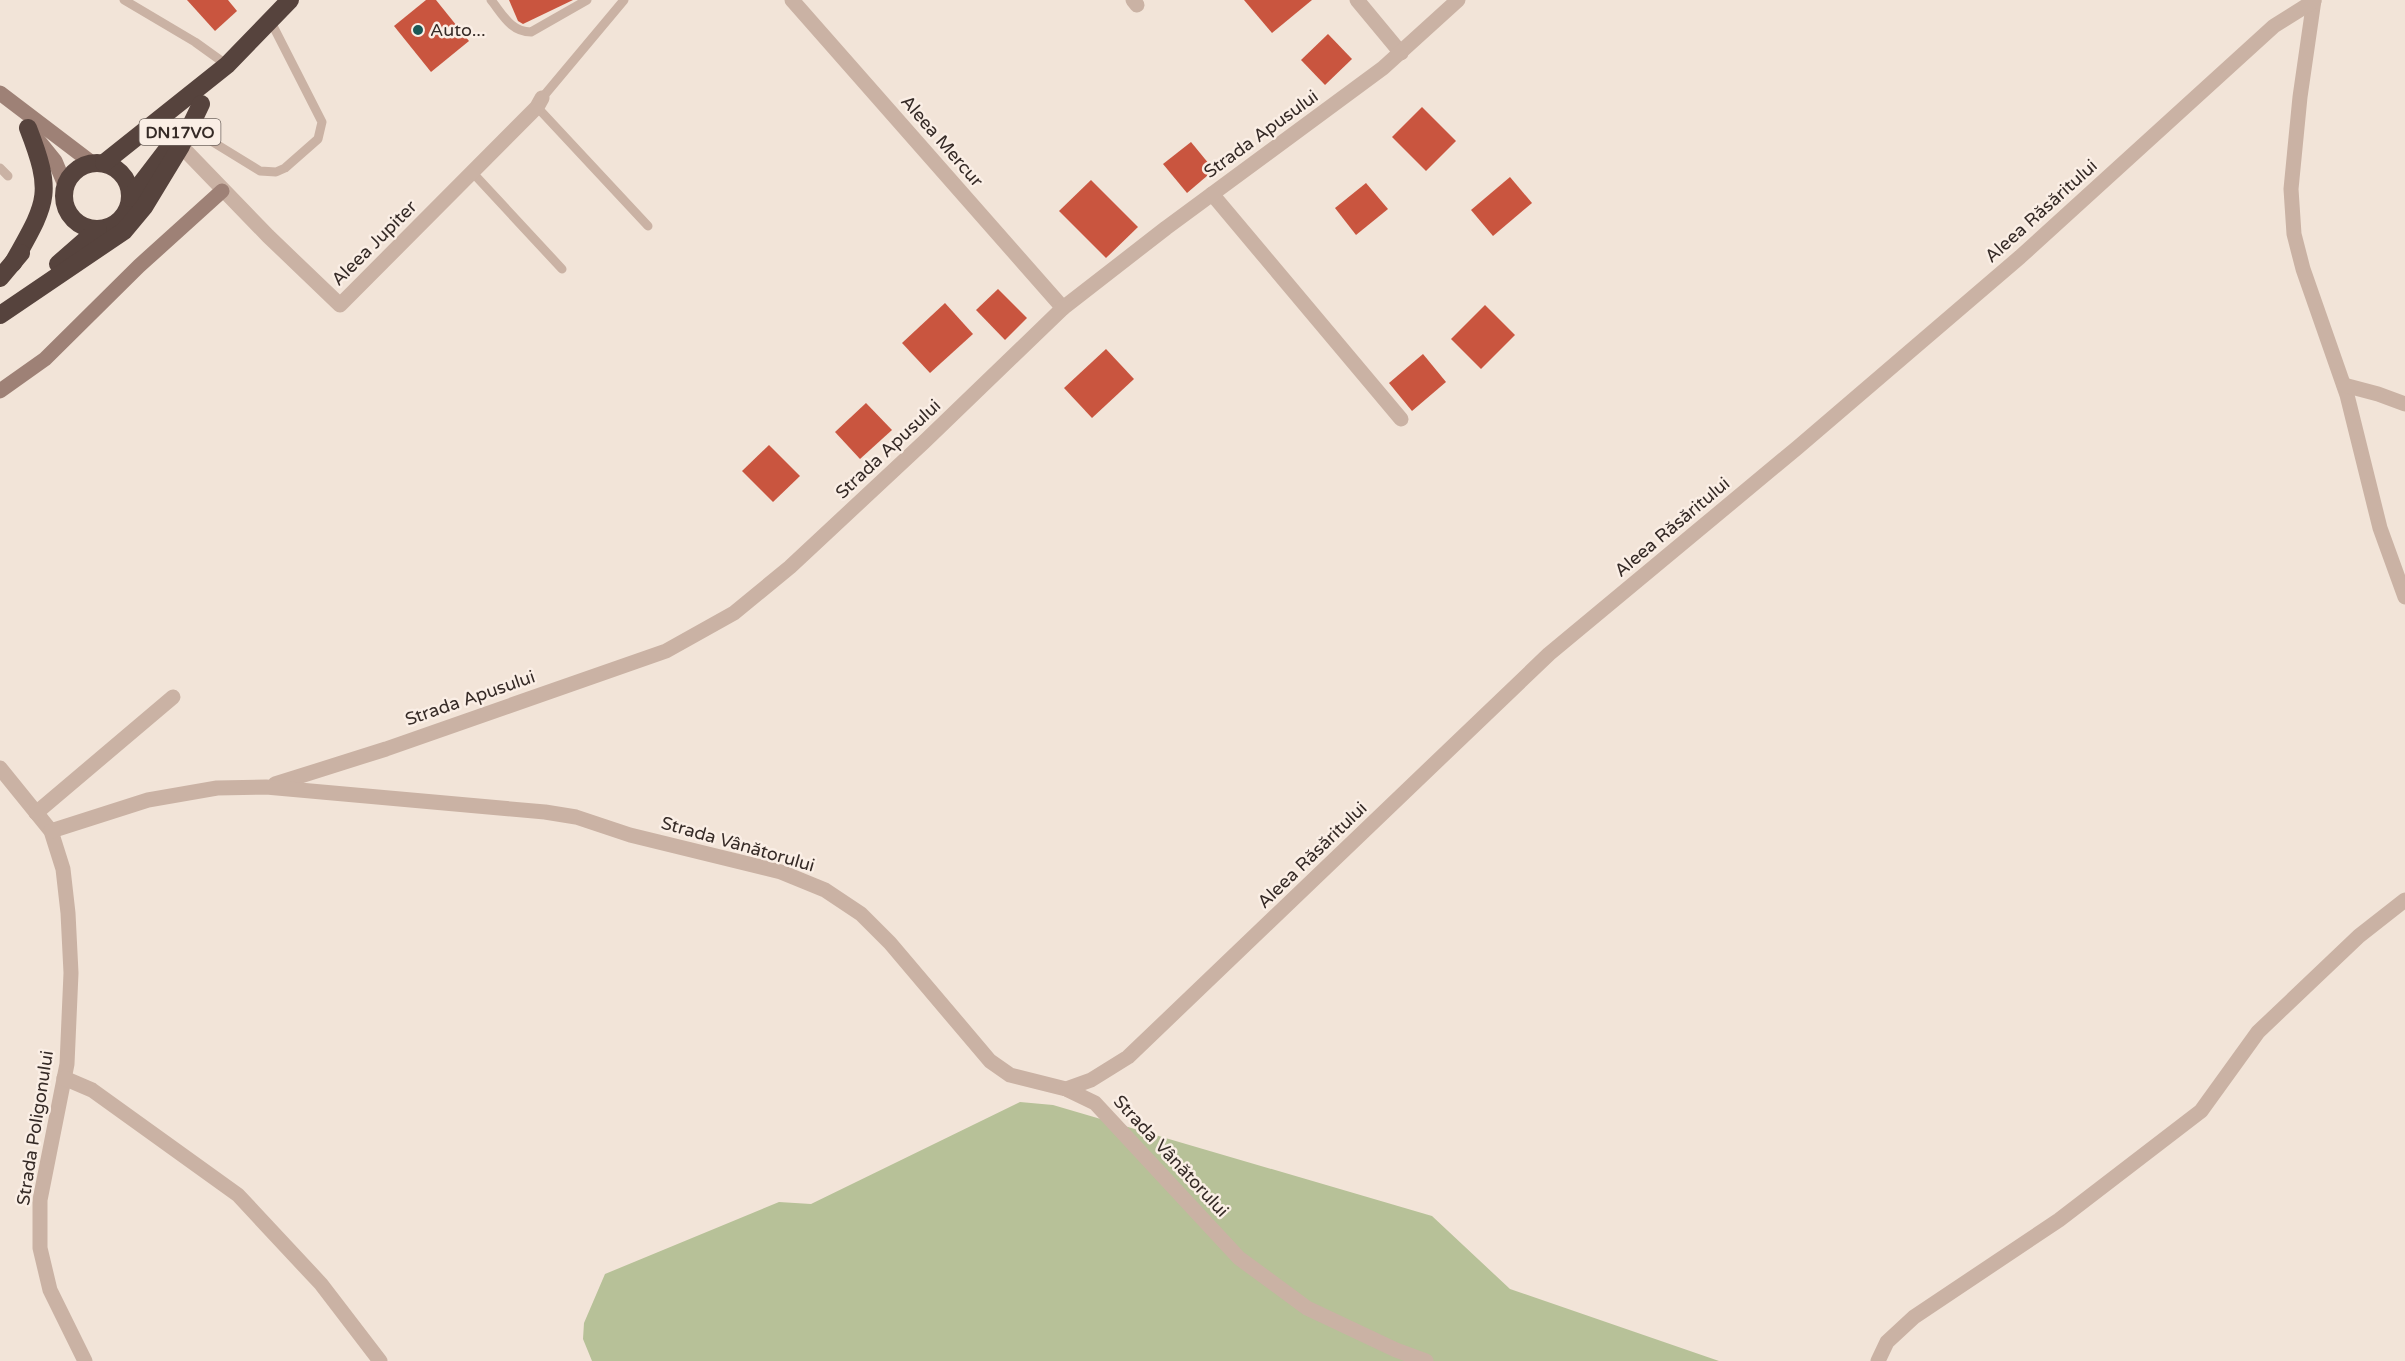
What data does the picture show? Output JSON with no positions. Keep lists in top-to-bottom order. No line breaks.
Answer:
{"streets":{"highway":["DN17VO"],"street":["Strada Apusului","Aleea Mercur","Aleea Răsăritului","Aleea Jupiter","Strada Vânătorului","Strada Poligonului"]},"crossings":[["Strada Apusului","Aleea Mercur"],["Strada Apusului","Strada Vânătorului"],["Aleea Răsăritului","Strada Vânătorului"],["Strada Vânătorului","Strada Poligonului"]],"places":["Auto..."]}
